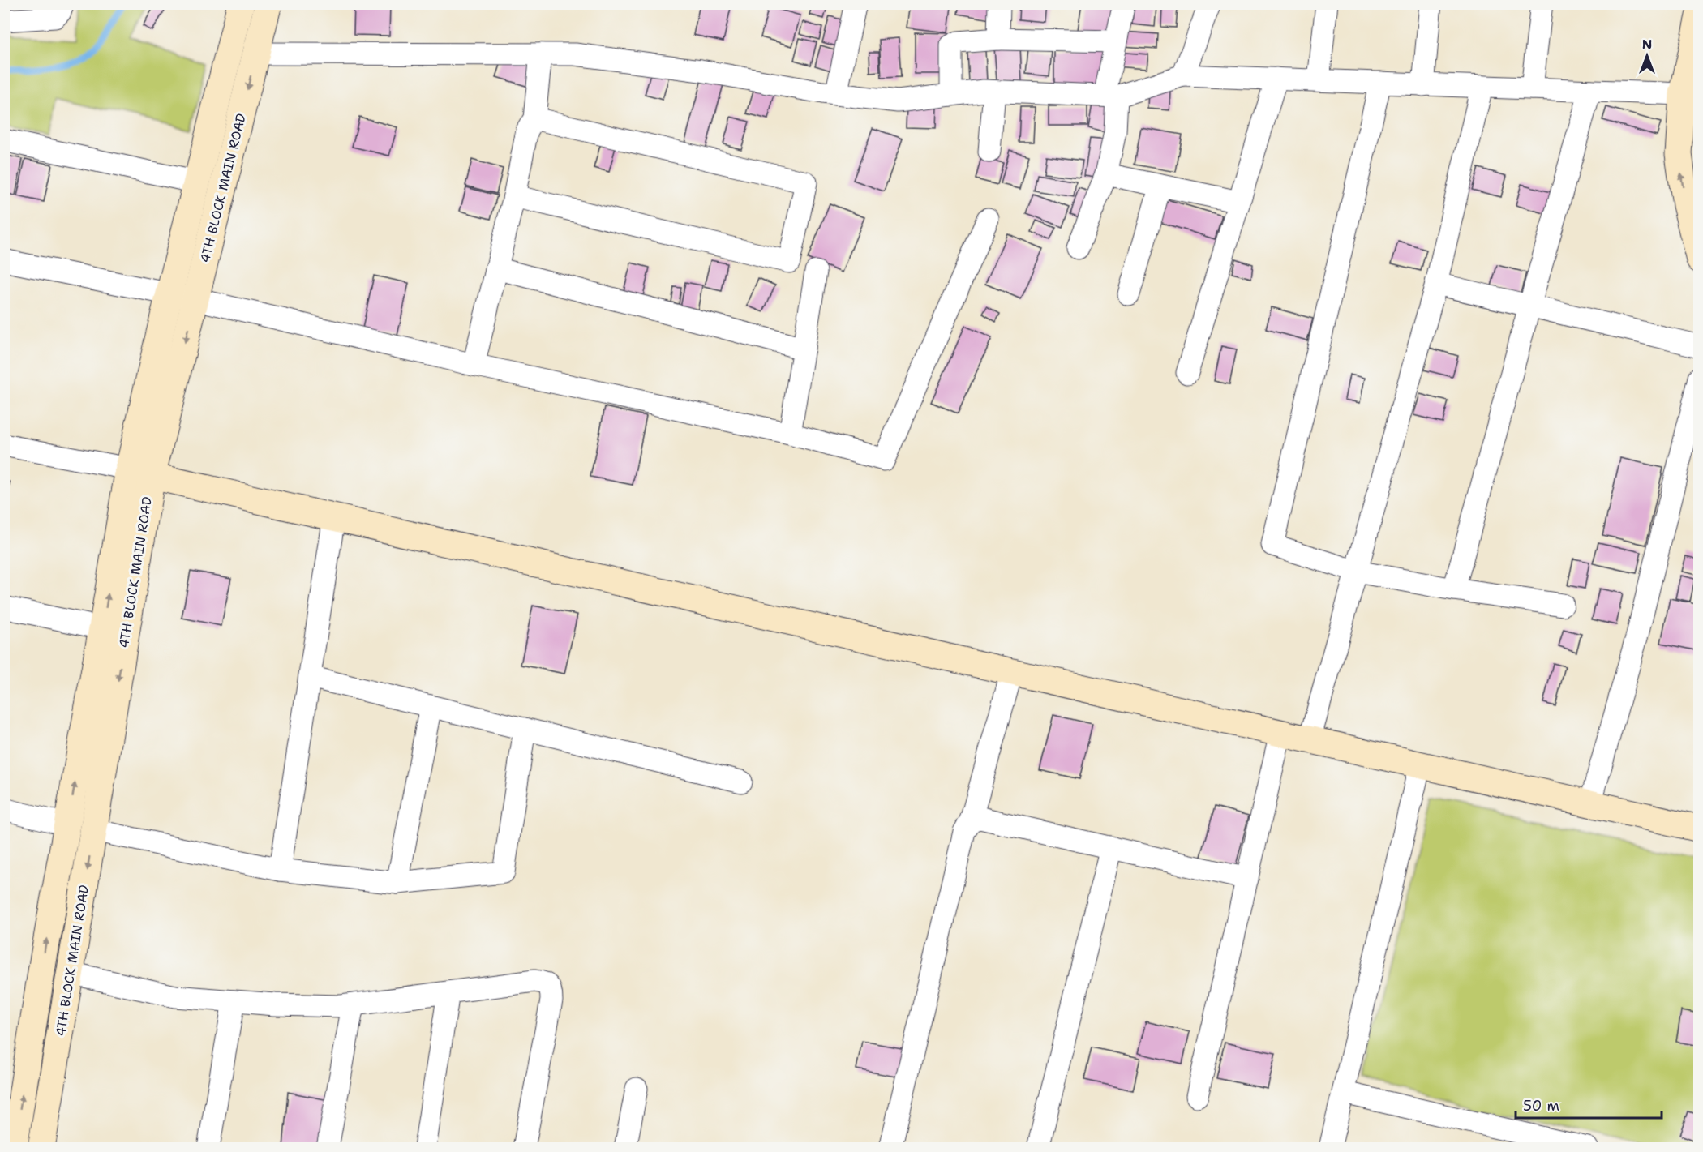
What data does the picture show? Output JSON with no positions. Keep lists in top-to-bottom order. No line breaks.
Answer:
{"streets":{"street":["4TH BLOCK MAIN ROAD"]},"scale_bar":"50 m","north":"top"}
